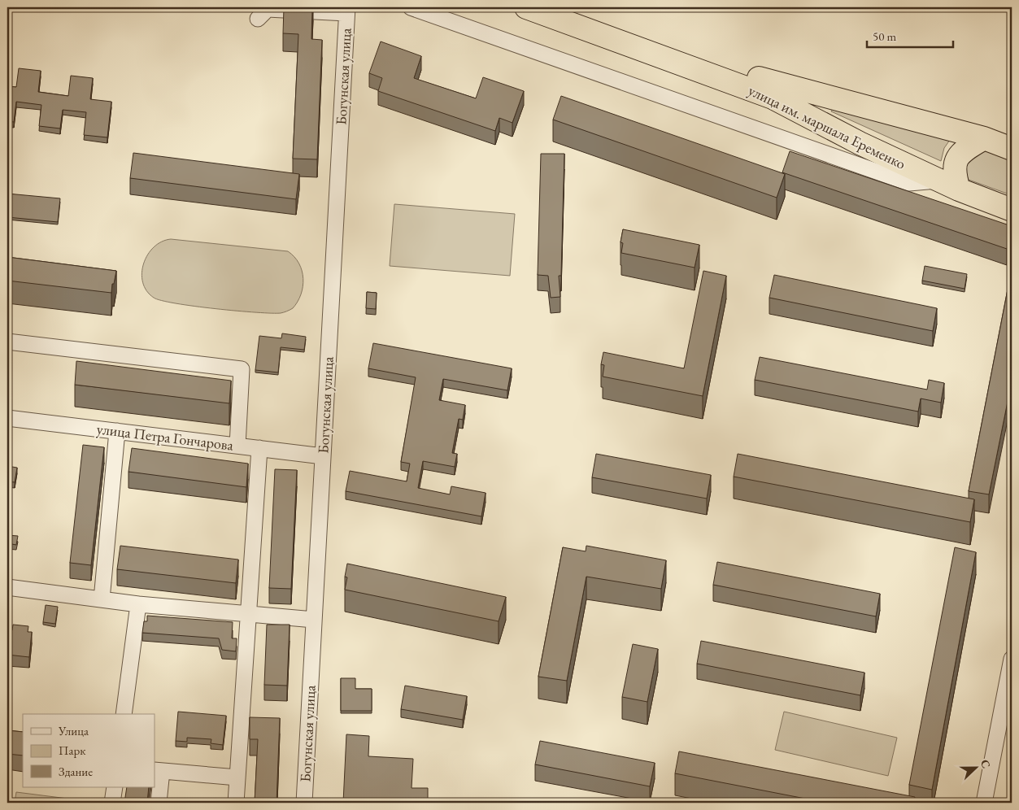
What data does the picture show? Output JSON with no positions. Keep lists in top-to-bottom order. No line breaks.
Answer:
{"streets":{"highway":["улица им. маршала Еременко"],"street":["Богунская улица","улица Петра Гончарова"]},"crossings":[["Богунская улица","улица Петра Гончарова"]],"legend":["Улица","Парк","Здание"],"scale_bar":"50 m","north":"right"}
